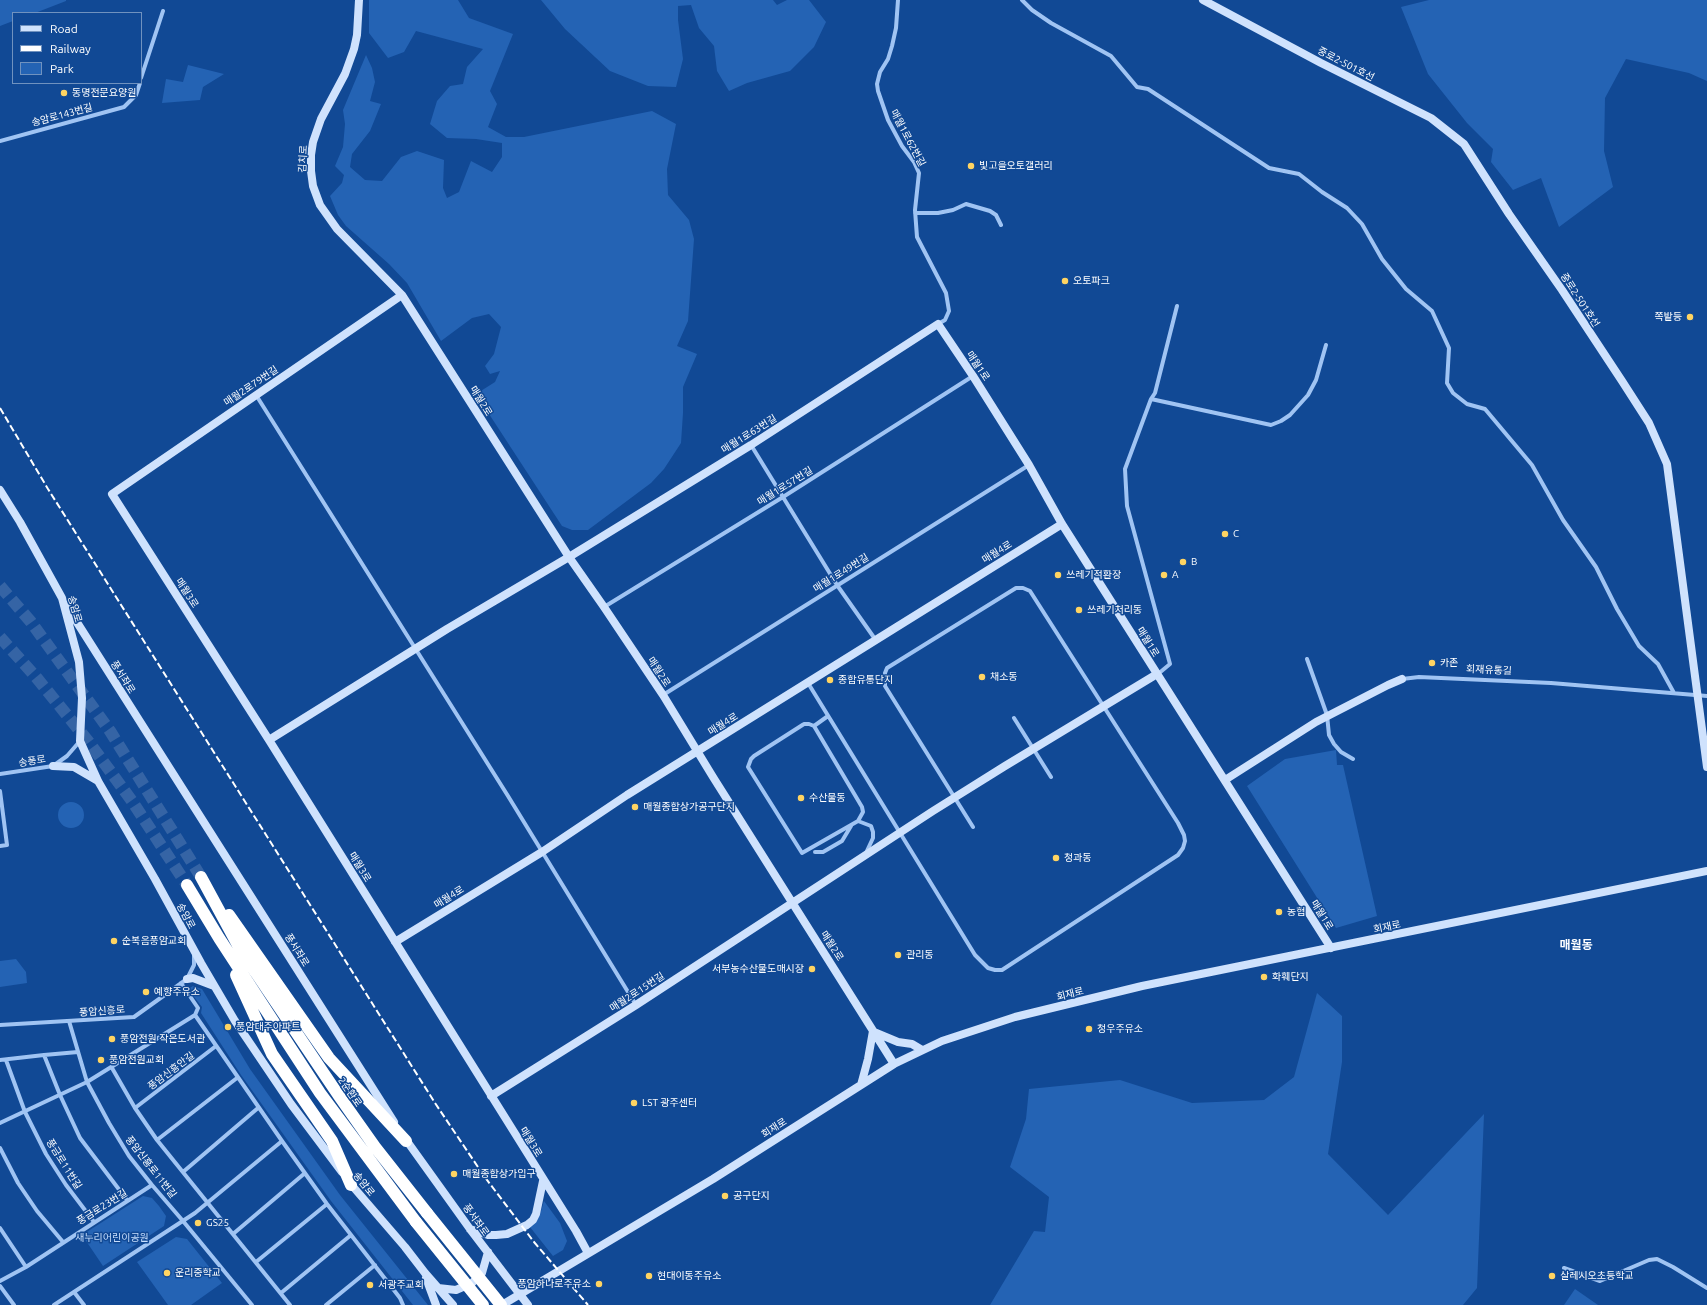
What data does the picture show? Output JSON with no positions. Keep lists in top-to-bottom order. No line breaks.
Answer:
{"streets":{"highway":["2순환로"],"street":["중로2-501호선","송암로143번길","매월1로62번길","김치로","매월1로","매월2로79번길","매월2로","매월1로63번길","매월1로57번길","매월4로","매월1로49번길","매월3로","송암로","회재유통길","풍서좌로","송풍로","회재로","매월2로15번길","풍암신흥로","풍암신흥안길","풍금로11번길","풍암신흥로11번길","풍금로23번길"]},"crossings":[["중로2-501호선","회재유통길"],["매월1로62번길","매월1로"],["매월1로62번길","매월1로63번길"],["김치로","매월2로79번길"],["김치로","매월2로"],["매월1로","매월1로63번길"],["매월1로","매월1로57번길"],["매월1로","매월4로"],["매월1로","매월1로49번길"],["매월1로","회재유통길"],["매월1로","회재로"],["매월1로","매월2로15번길"],["매월2로79번길","매월2로"],["매월2로79번길","매월3로"],["매월2로","매월1로63번길"],["매월2로","매월1로57번길"],["매월2로","매월4로"],["매월2로","매월1로49번길"],["매월2로","회재로"],["매월2로","매월2로15번길"],["매월1로63번길","매월3로"],["매월4로","매월3로"],["매월3로","회재로"],["매월3로","매월2로15번길"],["송암로","풍서좌로"],["송암로","송풍로"],["풍서좌로","회재로"],["풍서좌로","2순환로"],["회재로","2순환로"],["풍암신흥로","풍암신흥로11번길"],["풍금로11번길","풍금로23번길"],["풍암신흥로11번길","풍금로23번길"]],"districts":["매월동"],"parks":["새누리어린이공원"],"places":["동명전문요양원","빛고을오토갤러리","오토파크","쪽밭등","C","B","쓰레기적환장","A","쓰레기처리동","카존","채소동","종합유통단지","수산물동","매월종합상가공구단지","청과동","농협","순복음풍암교회","관리동","서부농수산물도매시장","화훼단지","예향주유소","풍암대주아파트","청우주유소","풍암전원 작은도서관","풍암전원교회","LST 광주센터","매월종합상가입구","공구단지","GS25","운리중학교","현대이동주유소","살레시오초등학교","풍암하나로주유소","서광주교회"],"legend":["Road","Railway","Park"]}
